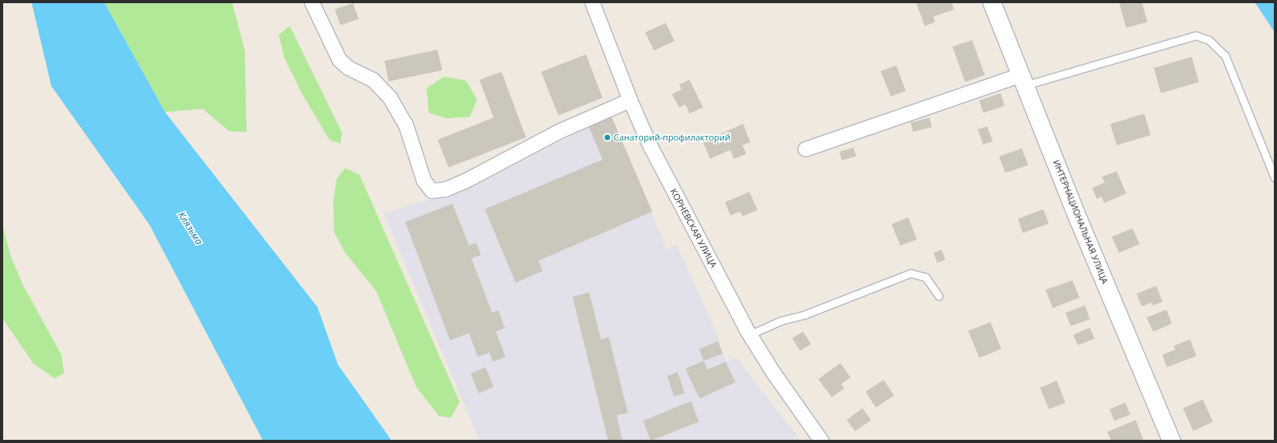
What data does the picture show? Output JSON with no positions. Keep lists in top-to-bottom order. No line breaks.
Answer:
{"streets":{"street":["ИНТЕРНАЦИОНАЛЬНАЯ УЛИЦА","КОРНЕВСКАЯ УЛИЦА"]},"water":["Клязьма"],"places":["Санаторий-профилакторий"]}
